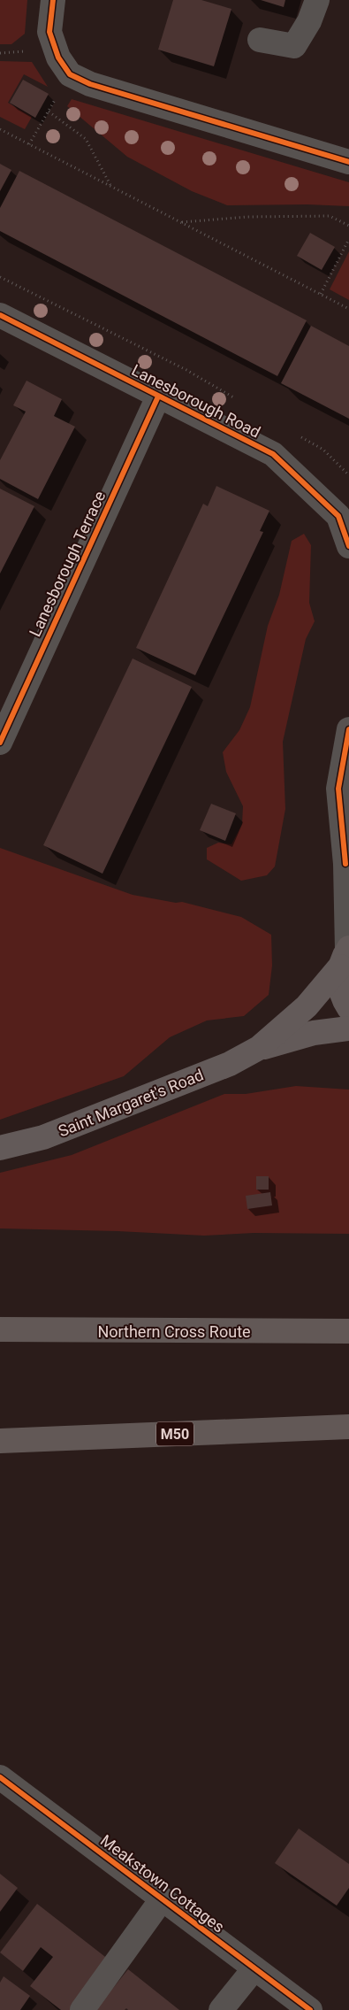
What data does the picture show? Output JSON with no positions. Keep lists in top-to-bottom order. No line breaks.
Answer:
{"streets":{"highway":["Northern Cross Route","M50"],"main road":["Saint Margaret's Road"],"street":["Lanesborough Road","Lanesborough Terrace","Meakstown Cottages"]},"crossings":[["Lanesborough Road","Lanesborough Terrace"]]}
